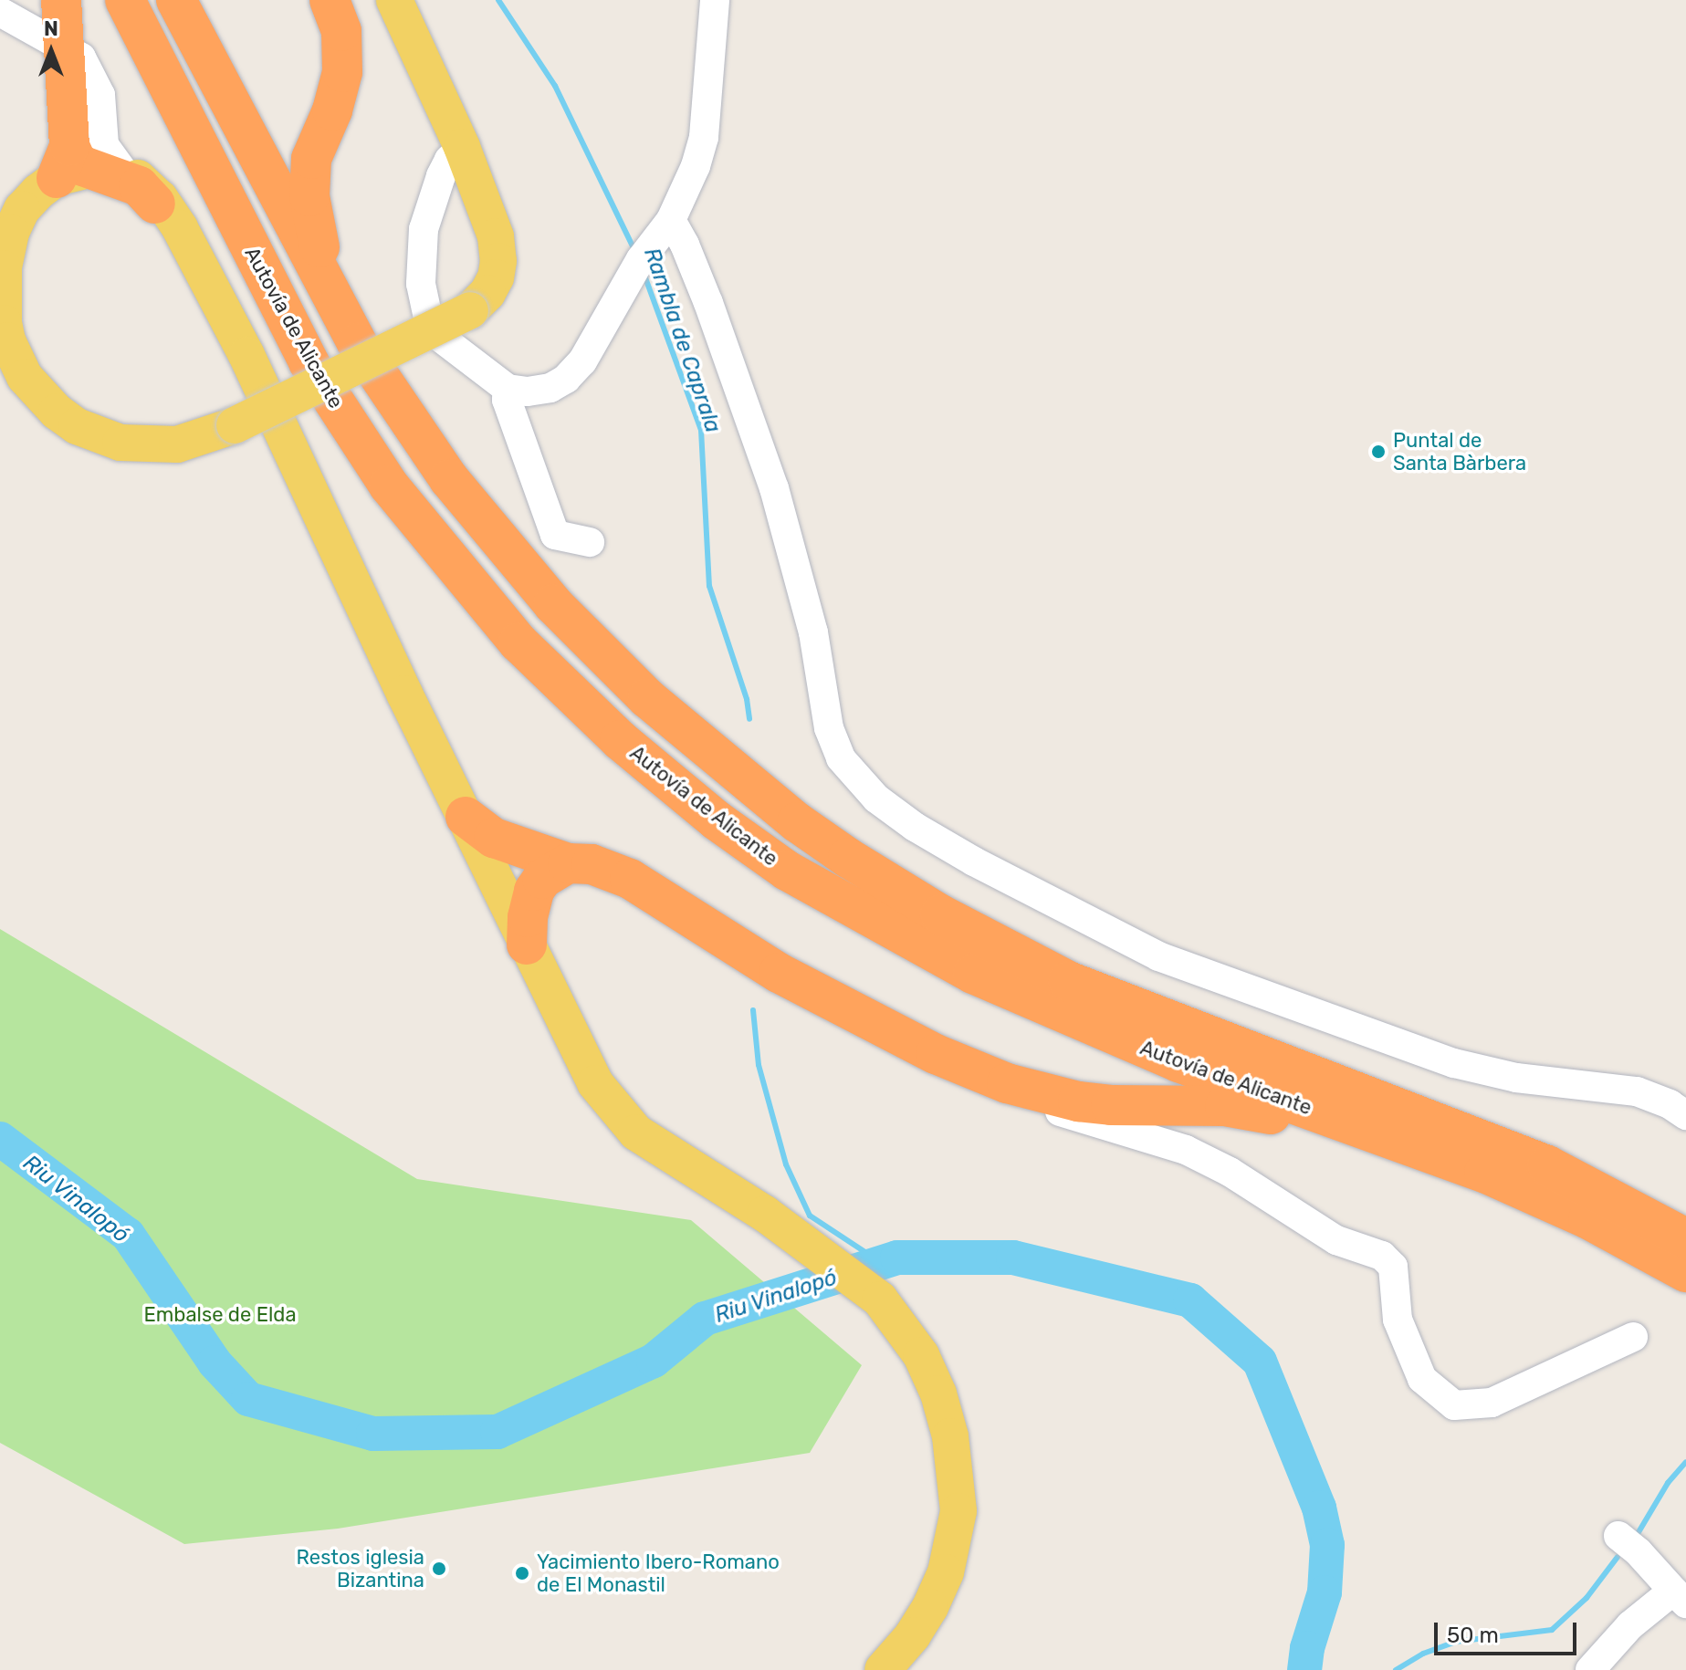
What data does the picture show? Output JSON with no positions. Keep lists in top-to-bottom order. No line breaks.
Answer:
{"streets":{"highway":["Autovía de Alicante"]},"water":["Rambla de Caprala","Riu Vinalopó"],"parks":["Embalse de Elda"],"places":["Puntal de Santa Bàrbera","Restos iglesia Bizantina","Yacimiento Ibero-Romano de El Monastil"],"scale_bar":"50 m","north":"top"}
